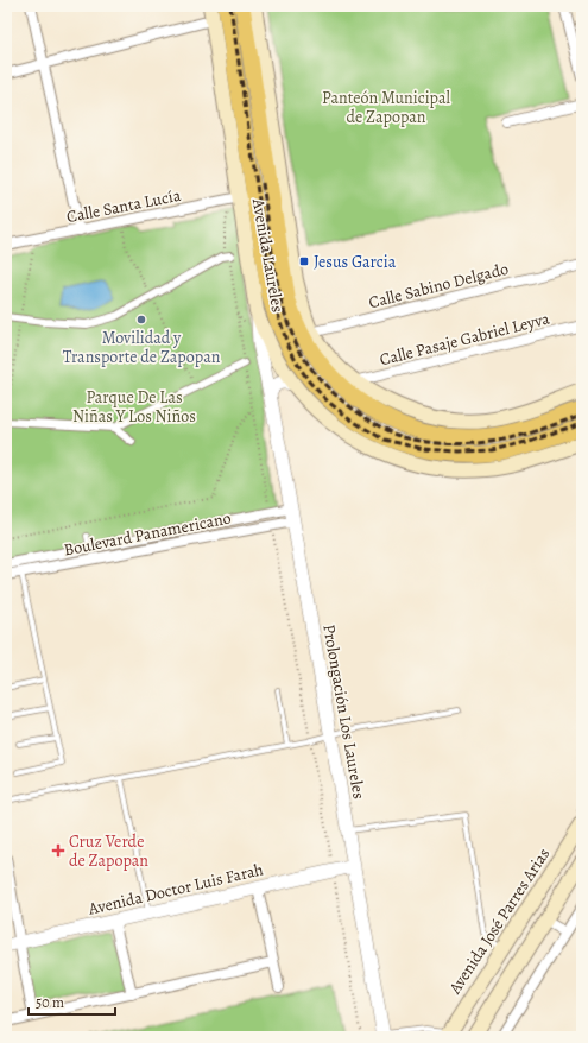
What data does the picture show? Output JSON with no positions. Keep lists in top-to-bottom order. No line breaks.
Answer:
{"streets":{"main road":["Avenida Laureles","Avenida José Parres Arias"],"street":["Calle Santa Lucía","Calle Sabino Delgado","Calle Pasaje Gabriel Leyva","Boulevard Panamericano","Prolongación Los Laureles","Avenida Doctor Luis Farah"]},"crossings":[["Calle Santa Lucía","Avenida Laureles"],["Avenida Laureles","Calle Sabino Delgado"],["Avenida Laureles","Calle Pasaje Gabriel Leyva"],["Avenida Laureles","Prolongación Los Laureles"],["Boulevard Panamericano","Prolongación Los Laureles"],["Prolongación Los Laureles","Avenida Doctor Luis Farah"]],"parks":["Panteón Municipal de Zapopan","Parque De Las Niñas Y Los Niños"],"places":{"transit":["Jesus Garcia"],"other":["Movilidad y Transporte de Zapopan"],"health":["Cruz Verde de Zapopan"]},"scale_bar":"50 m"}
